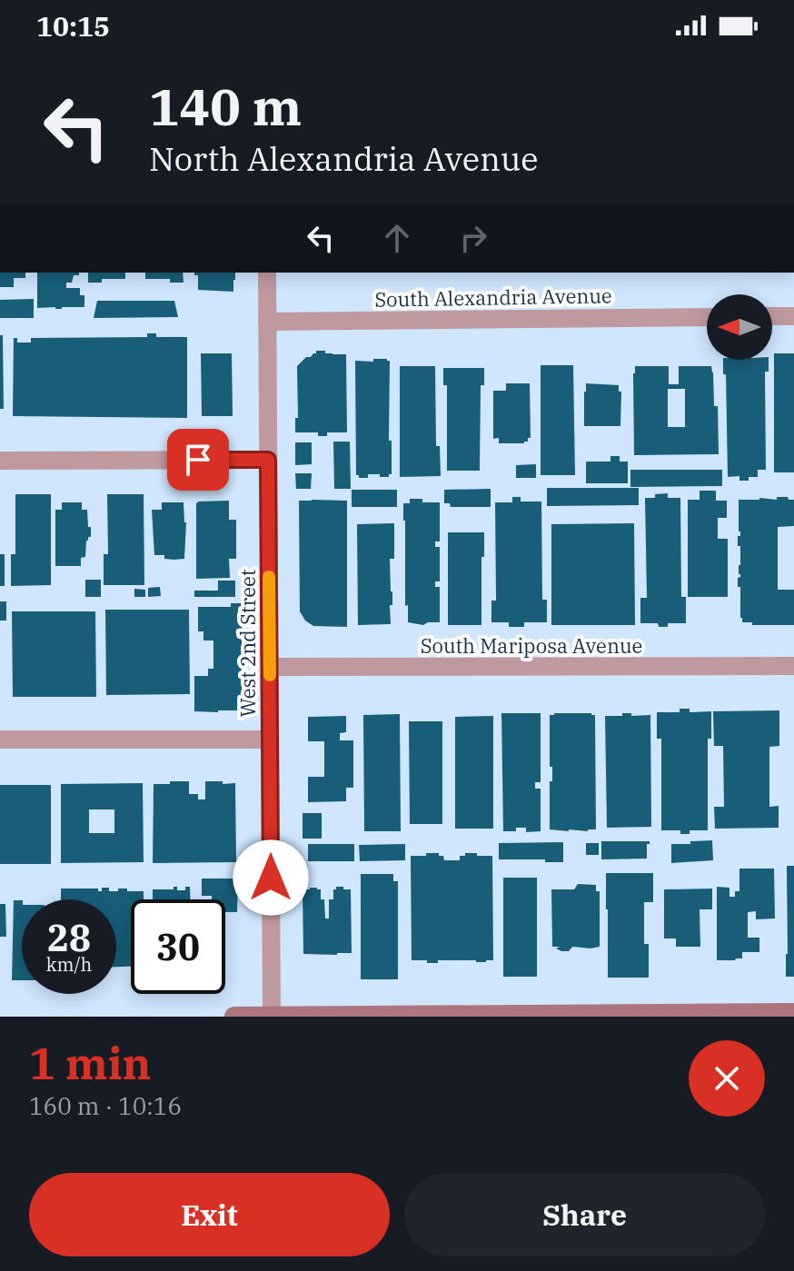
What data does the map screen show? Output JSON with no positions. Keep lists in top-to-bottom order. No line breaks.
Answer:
{"streets":{"street":["South Alexandria Avenue","West 2nd Street","South Mariposa Avenue"]},"crossings":[["South Alexandria Avenue","West 2nd Street"],["West 2nd Street","South Mariposa Avenue"]],"north":"left","page":{"status":"10:15","turn":["140 m","North Alexandria Avenue"],"speed":"28 km/h","limit":"30","heading":["1 min","160 m · 10:16"],"buttons":["Exit","Share"]}}
